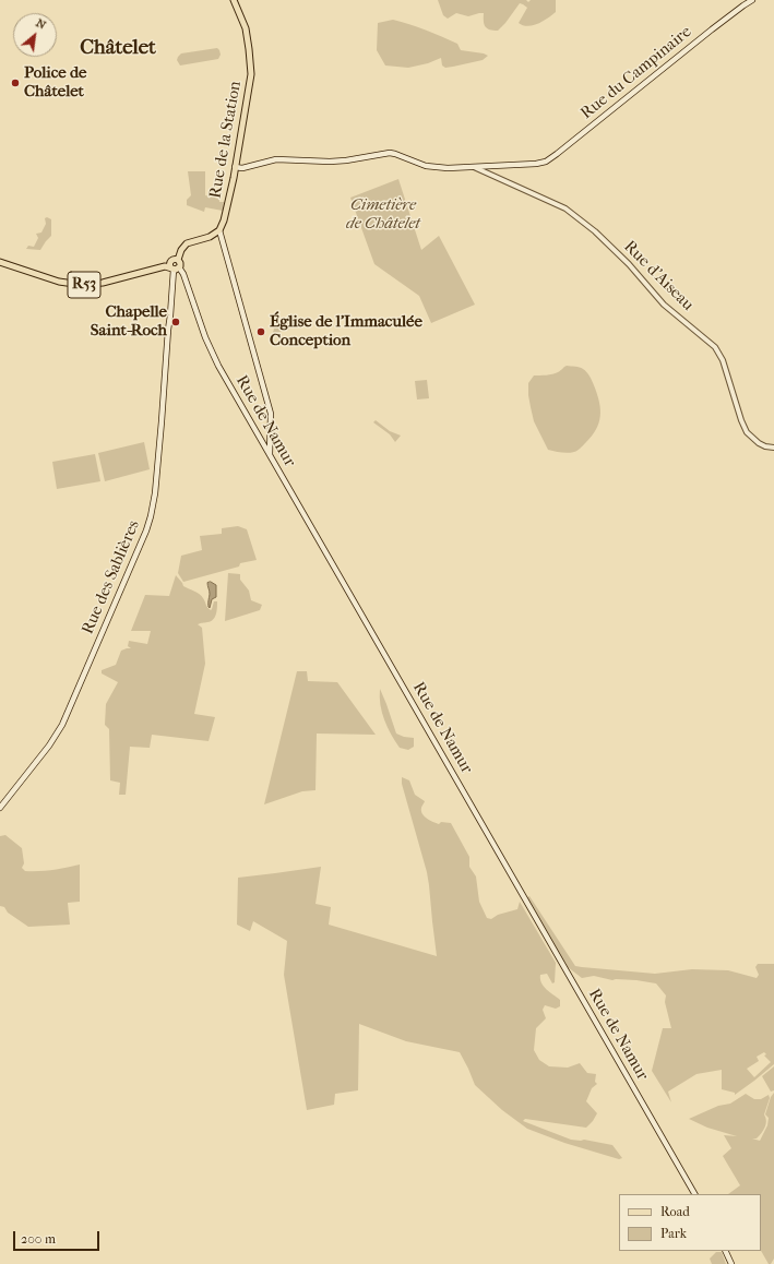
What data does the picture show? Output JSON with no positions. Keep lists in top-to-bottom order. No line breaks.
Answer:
{"streets":{"main road":["Rue du Campinaire","Rue de la Station","R53","Rue de Namur","Rue des Sablières"],"street":["Rue d'Aiseau"]},"crossings":[["Rue du Campinaire","Rue d'Aiseau"],["R53","Rue de Namur"],["R53","Rue des Sablières"],["Rue de Namur","Rue des Sablières"]],"districts":["Châtelet"],"parks":["Cimetière de Châtelet"],"places":["Police de Châtelet","Chapelle Saint-Roch","Église de l'Immaculée Conception"],"legend":["Road","Park"],"scale_bar":"200 m","north":"top right"}
